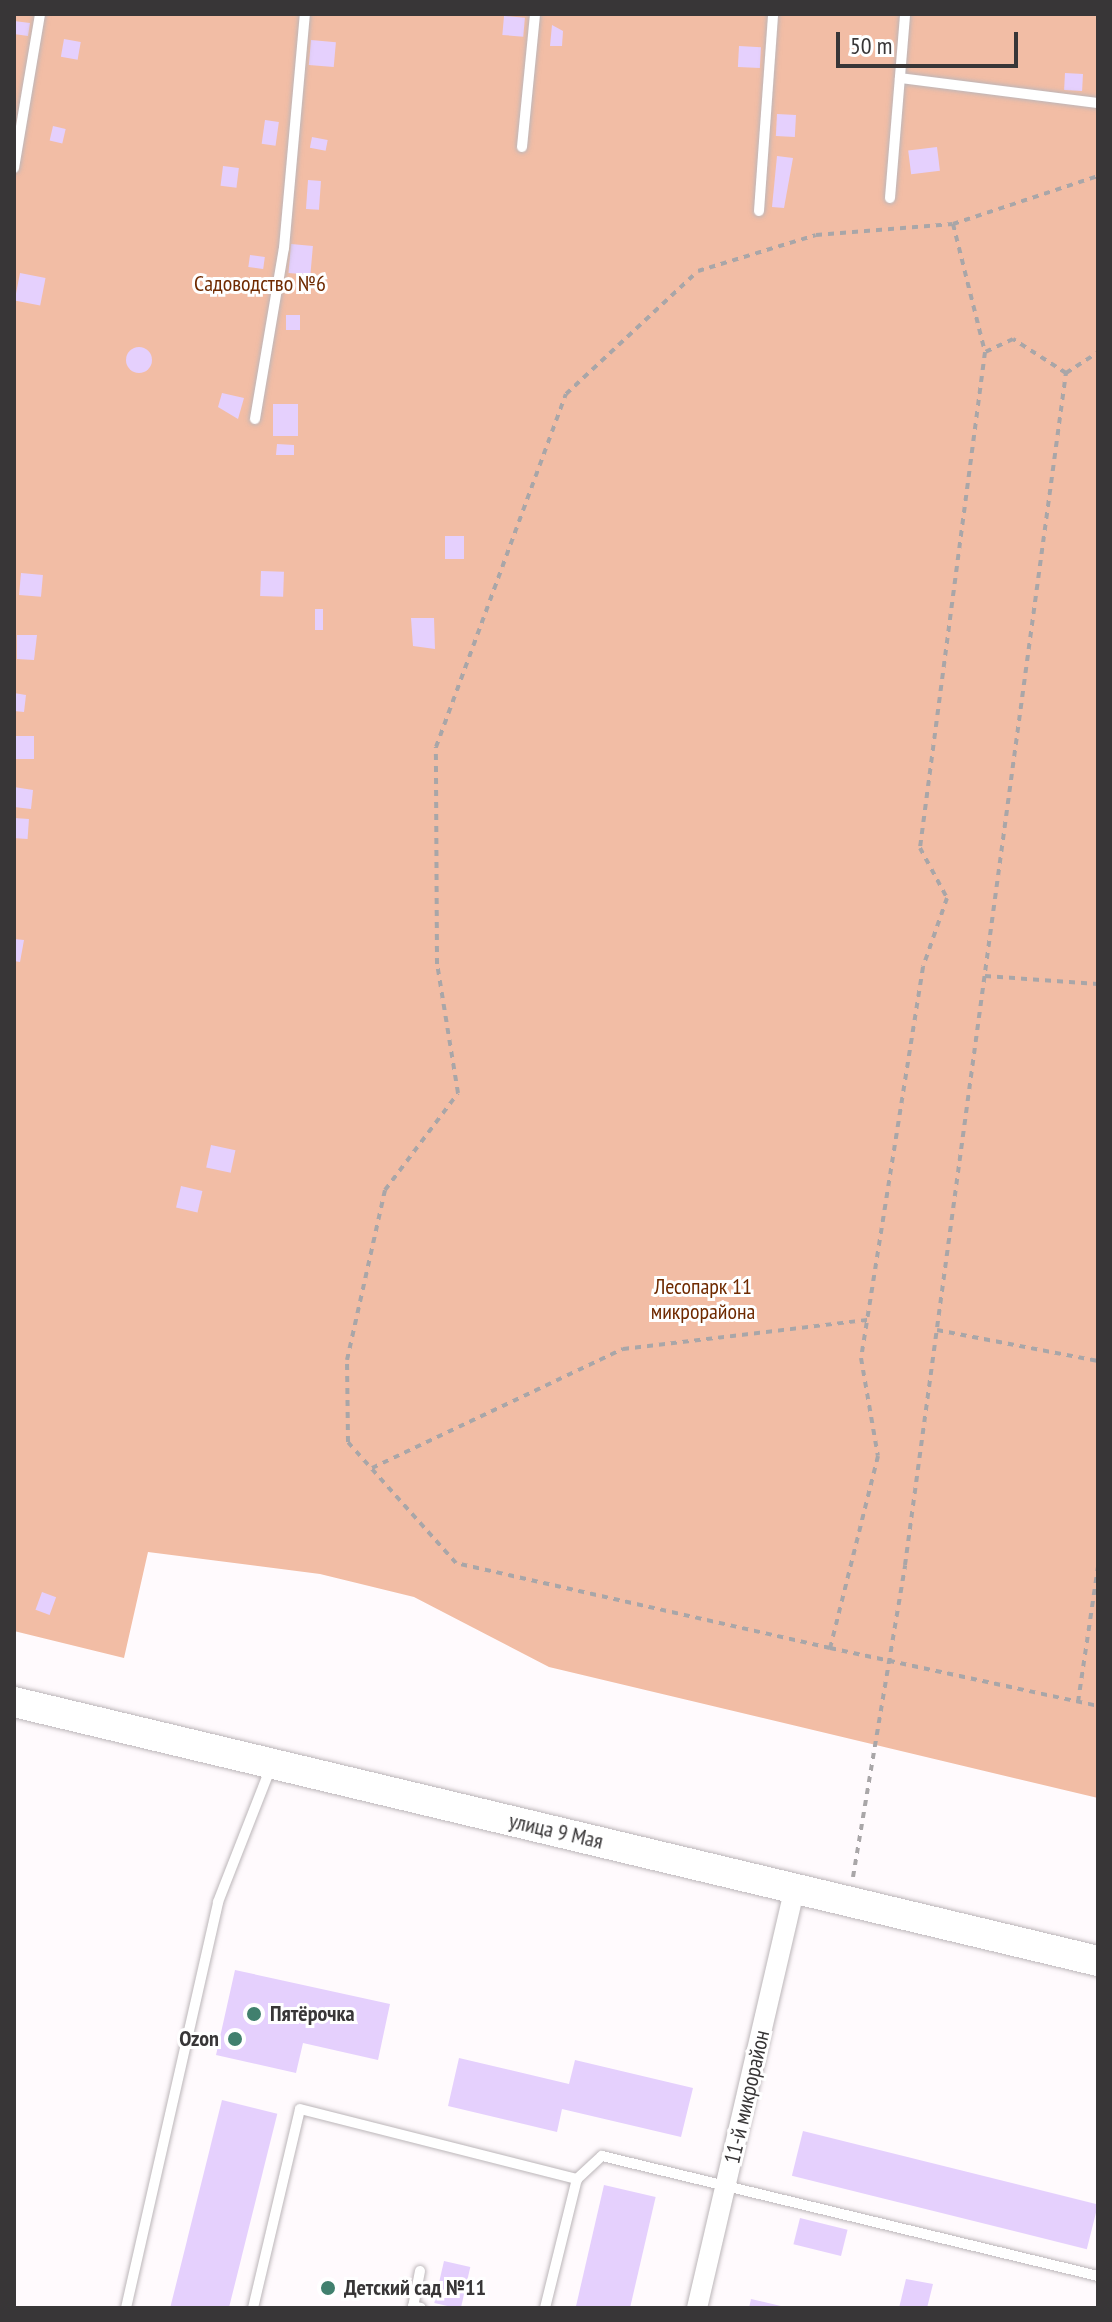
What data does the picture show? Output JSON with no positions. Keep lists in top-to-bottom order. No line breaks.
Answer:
{"streets":{"main road":["улица 9 Мая"],"street":["11-й микрорайон"]},"crossings":[["улица 9 Мая","11-й микрорайон"]],"parks":["Садоводство №6","Лесопарк 11 микрорайона"],"places":["Пятёрочка","Ozon","Детский сад №11"],"scale_bar":"50 m"}
